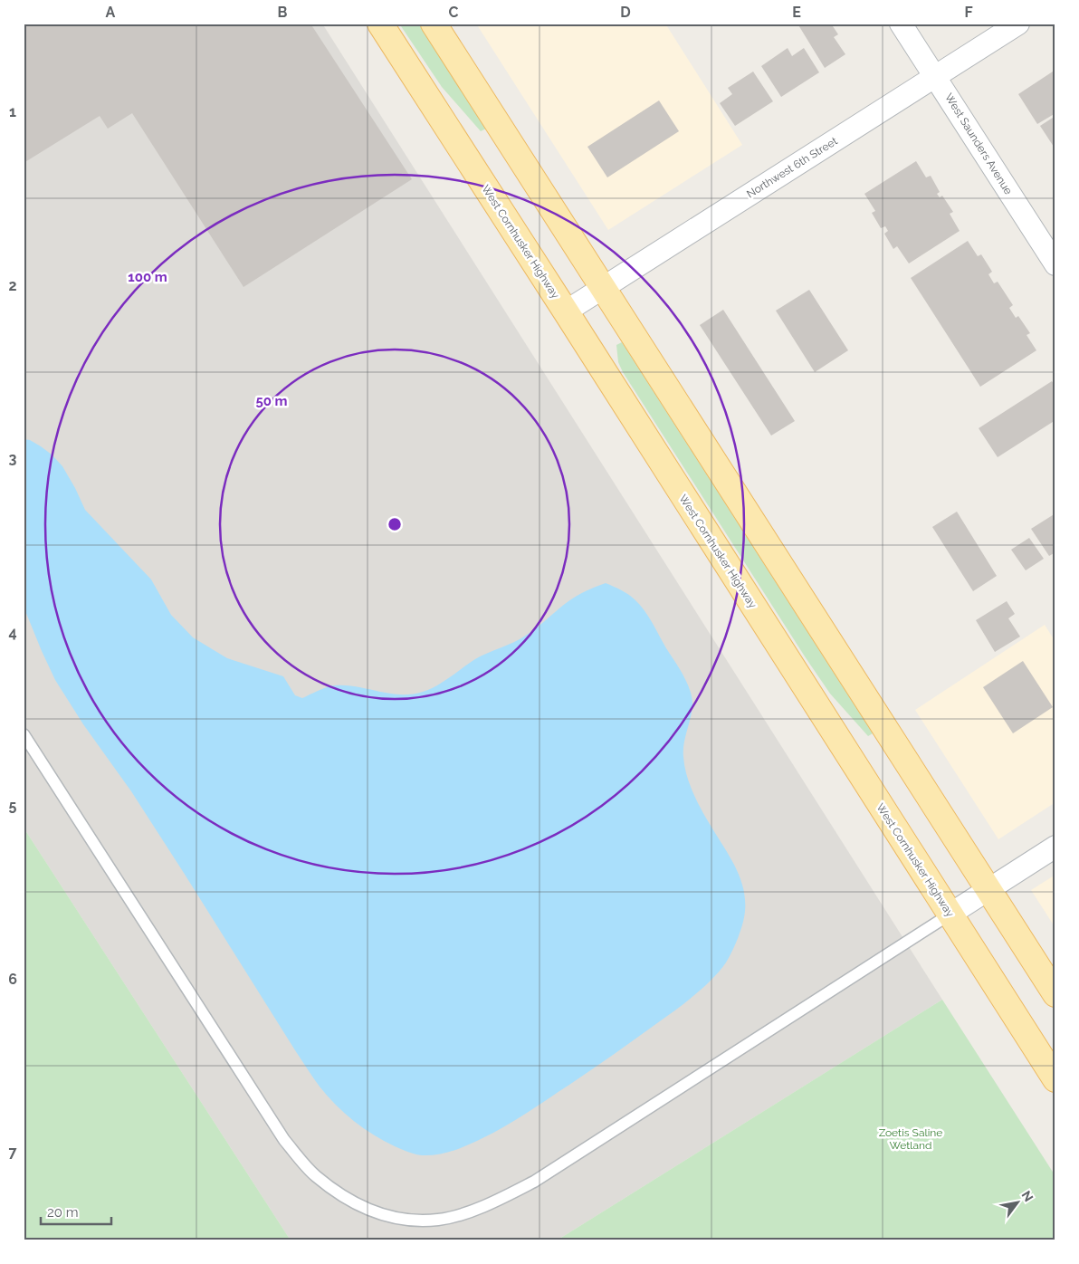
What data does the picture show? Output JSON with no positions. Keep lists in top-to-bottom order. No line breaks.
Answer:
{"streets":{"main road":["West Cornhusker Highway"],"street":["West Saunders Avenue","Northwest 6th Street"]},"crossings":[["West Saunders Avenue","Northwest 6th Street"],["Northwest 6th Street","West Cornhusker Highway"]],"parks":["Zoetis Saline Wetland"],"scale_bar":"20 m","north":"top right","grid":{"columns":["A","B","C","D","E","F"],"rows":["1","2","3","4","5","6","7"]},"rings":["100 m","50 m"]}
